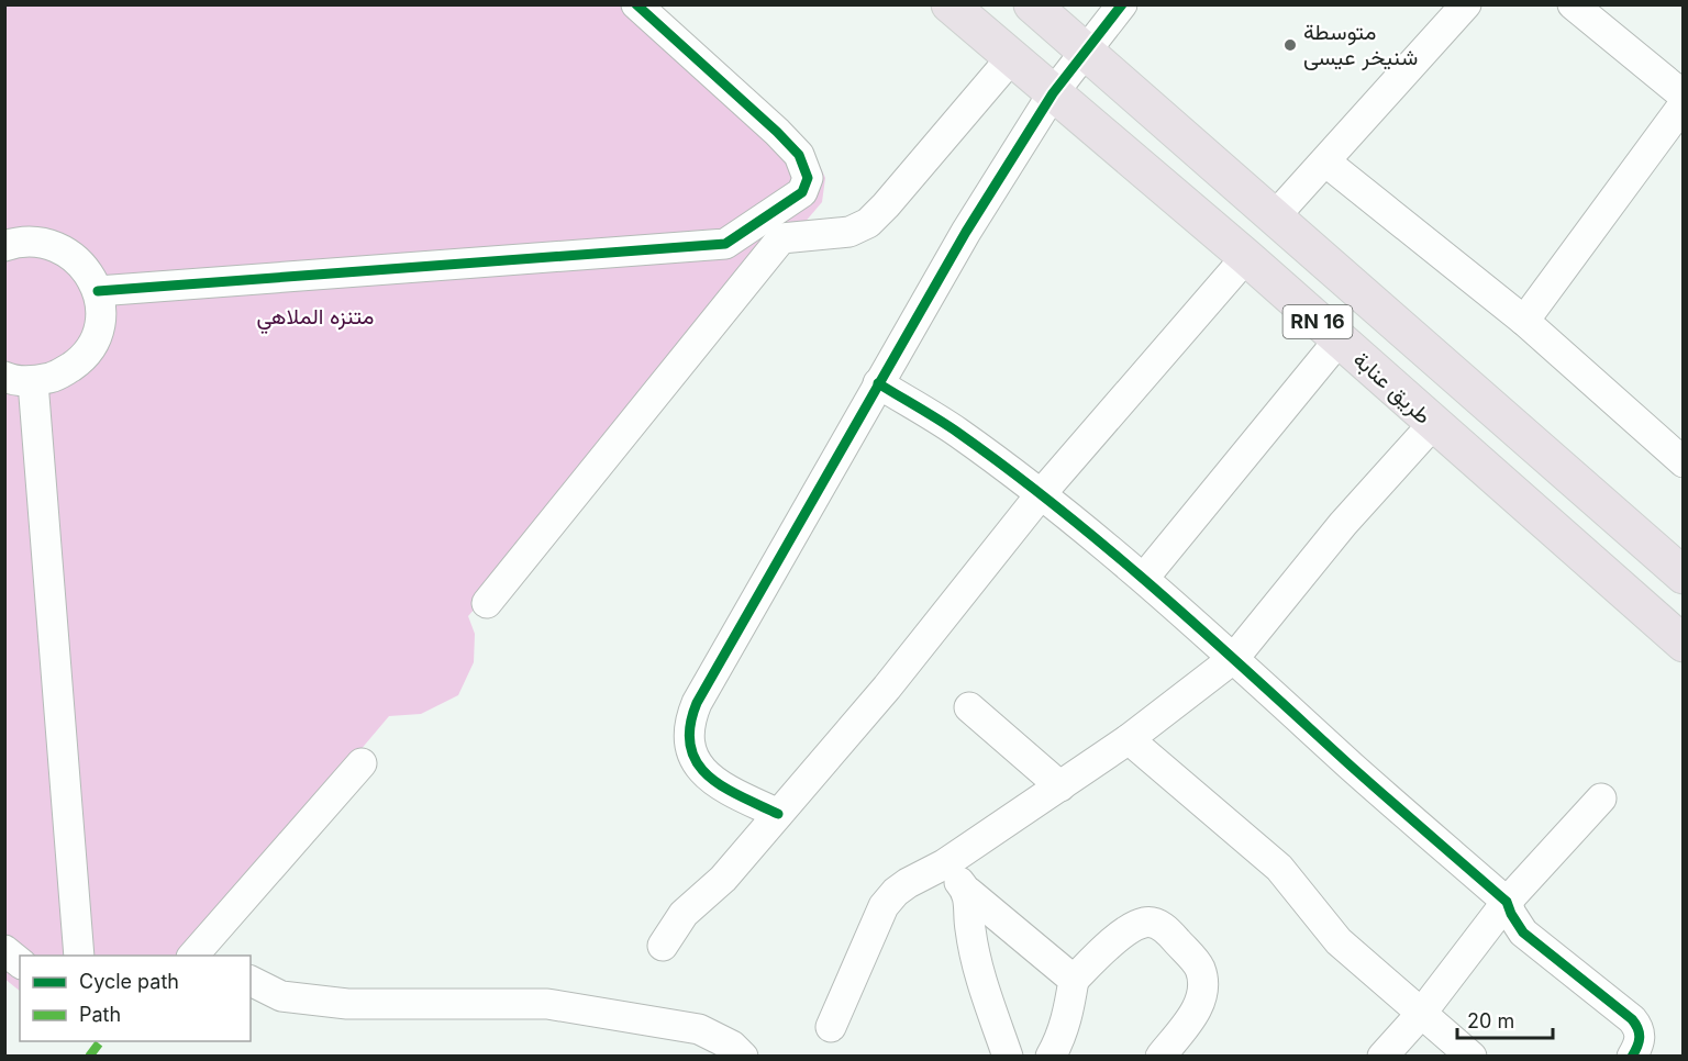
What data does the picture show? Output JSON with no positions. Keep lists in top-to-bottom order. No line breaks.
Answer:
{"streets":{"highway":["RN 16","طريق عنابة"]},"parks":["متنزه الملاهي"],"places":["متوسطة شنيخر عيسى"],"legend":["Cycle path","Path"],"scale_bar":"20 m"}
